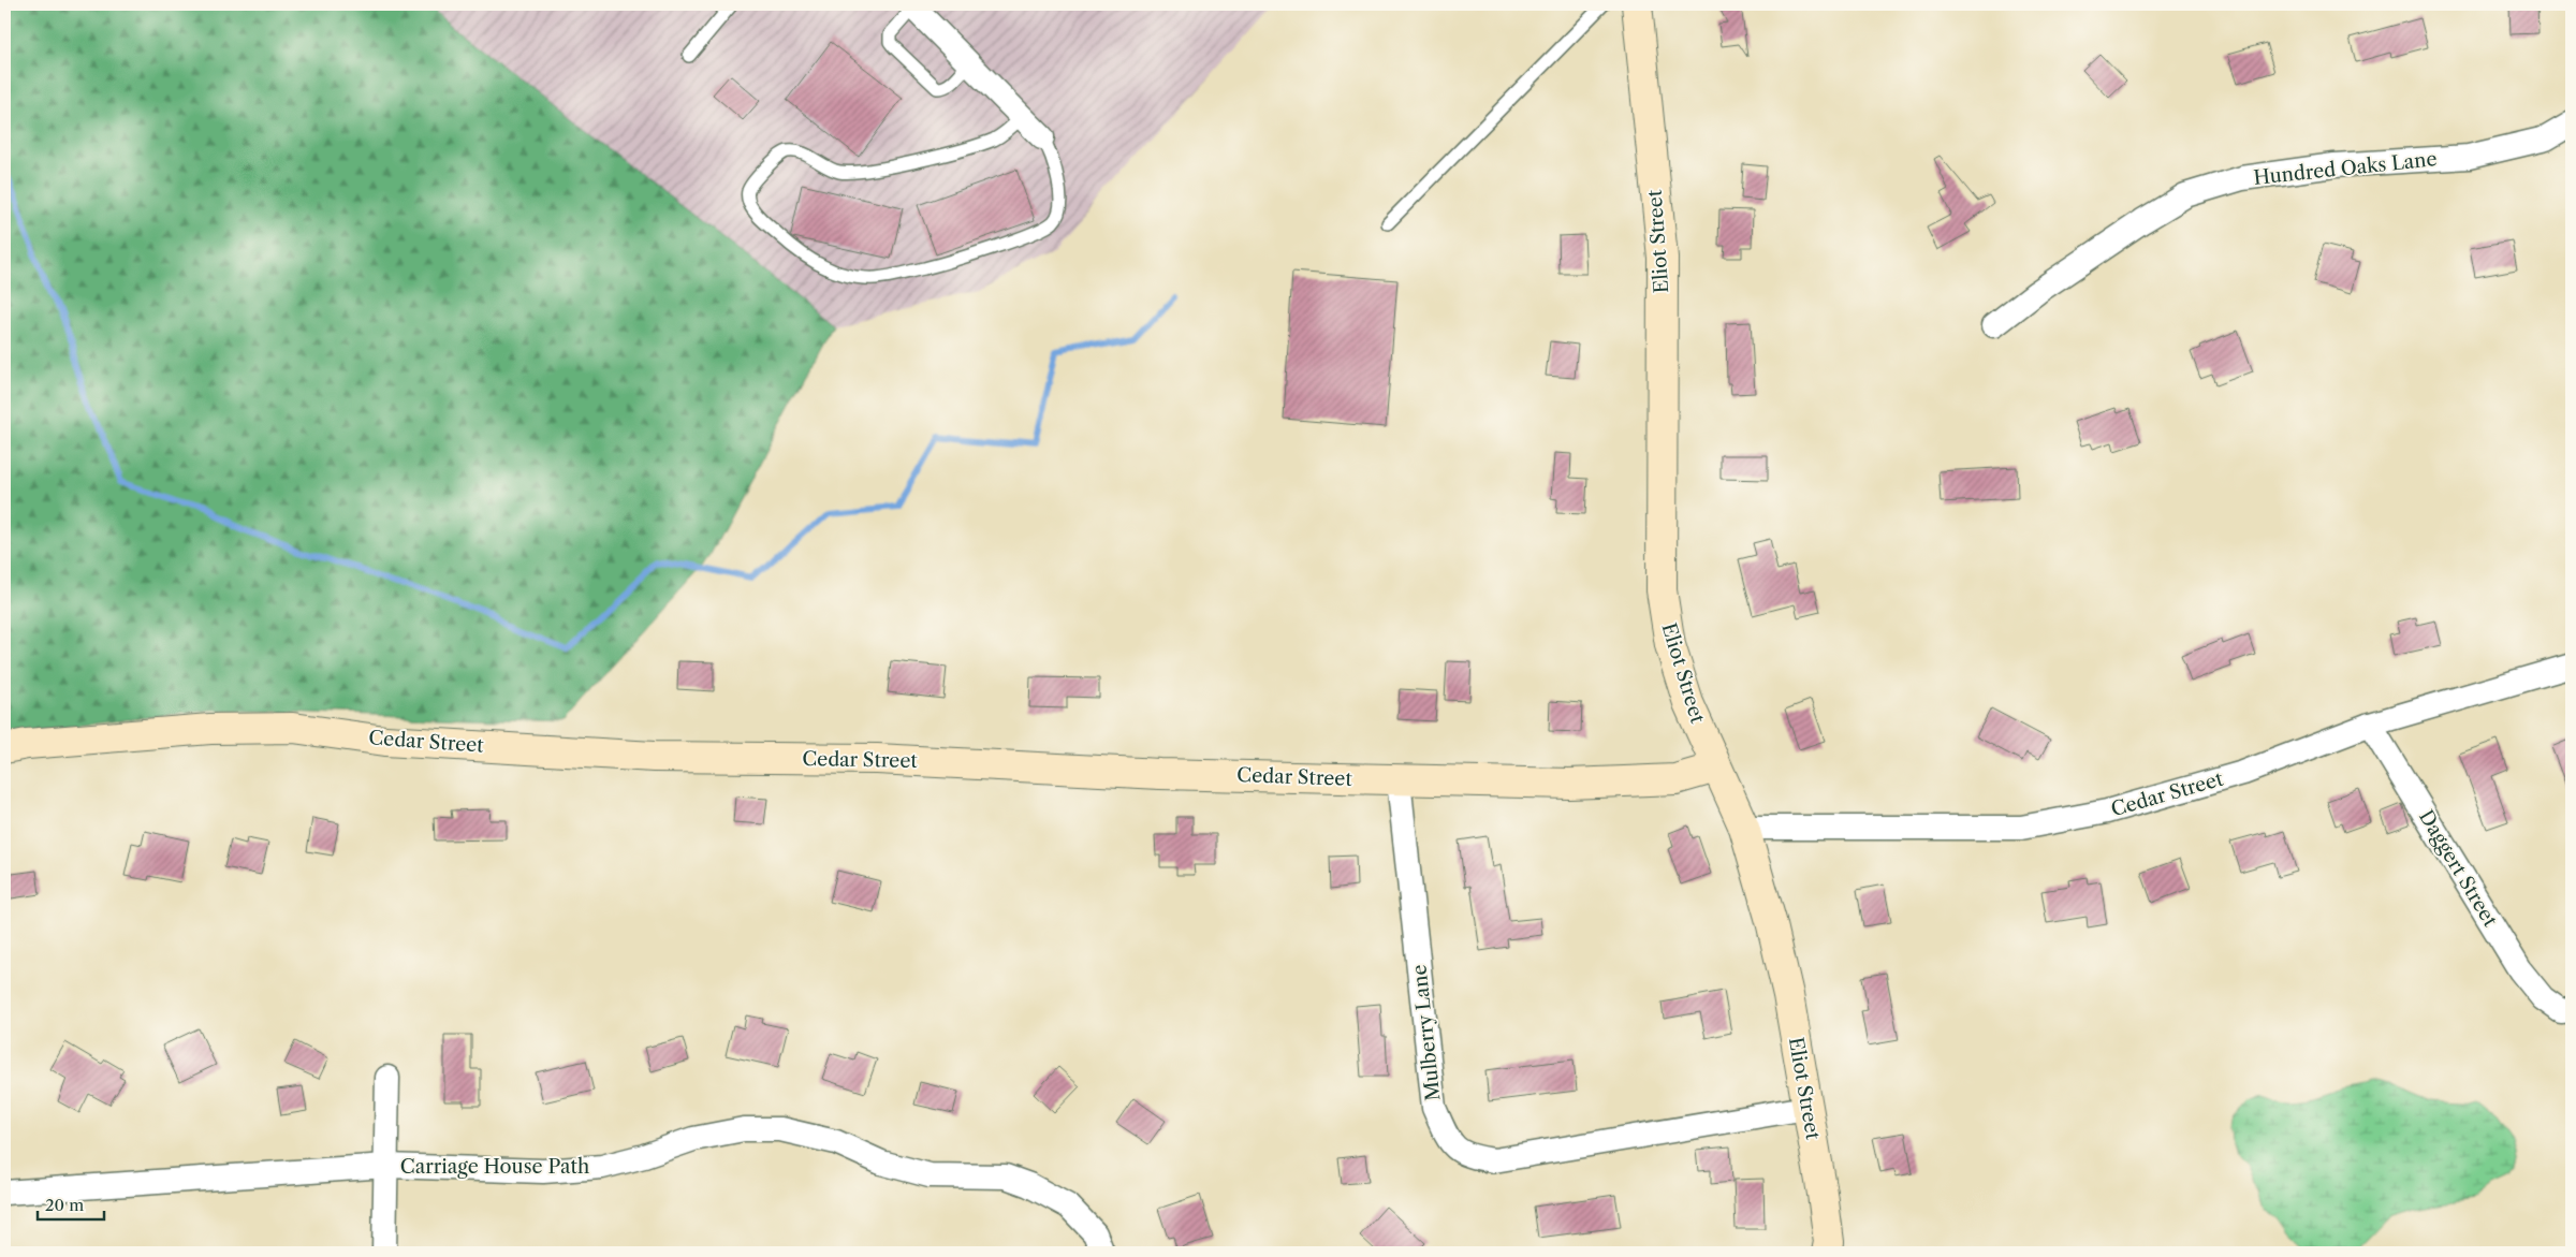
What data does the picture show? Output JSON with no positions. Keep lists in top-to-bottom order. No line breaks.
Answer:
{"streets":{"street":["Hundred Oaks Lane","Eliot Street","Cedar Street","Daggert Street","Mulberry Lane","Carriage House Path"]},"crossings":[["Eliot Street","Cedar Street"],["Eliot Street","Mulberry Lane"],["Cedar Street","Daggert Street"],["Cedar Street","Mulberry Lane"]],"scale_bar":"20 m"}
